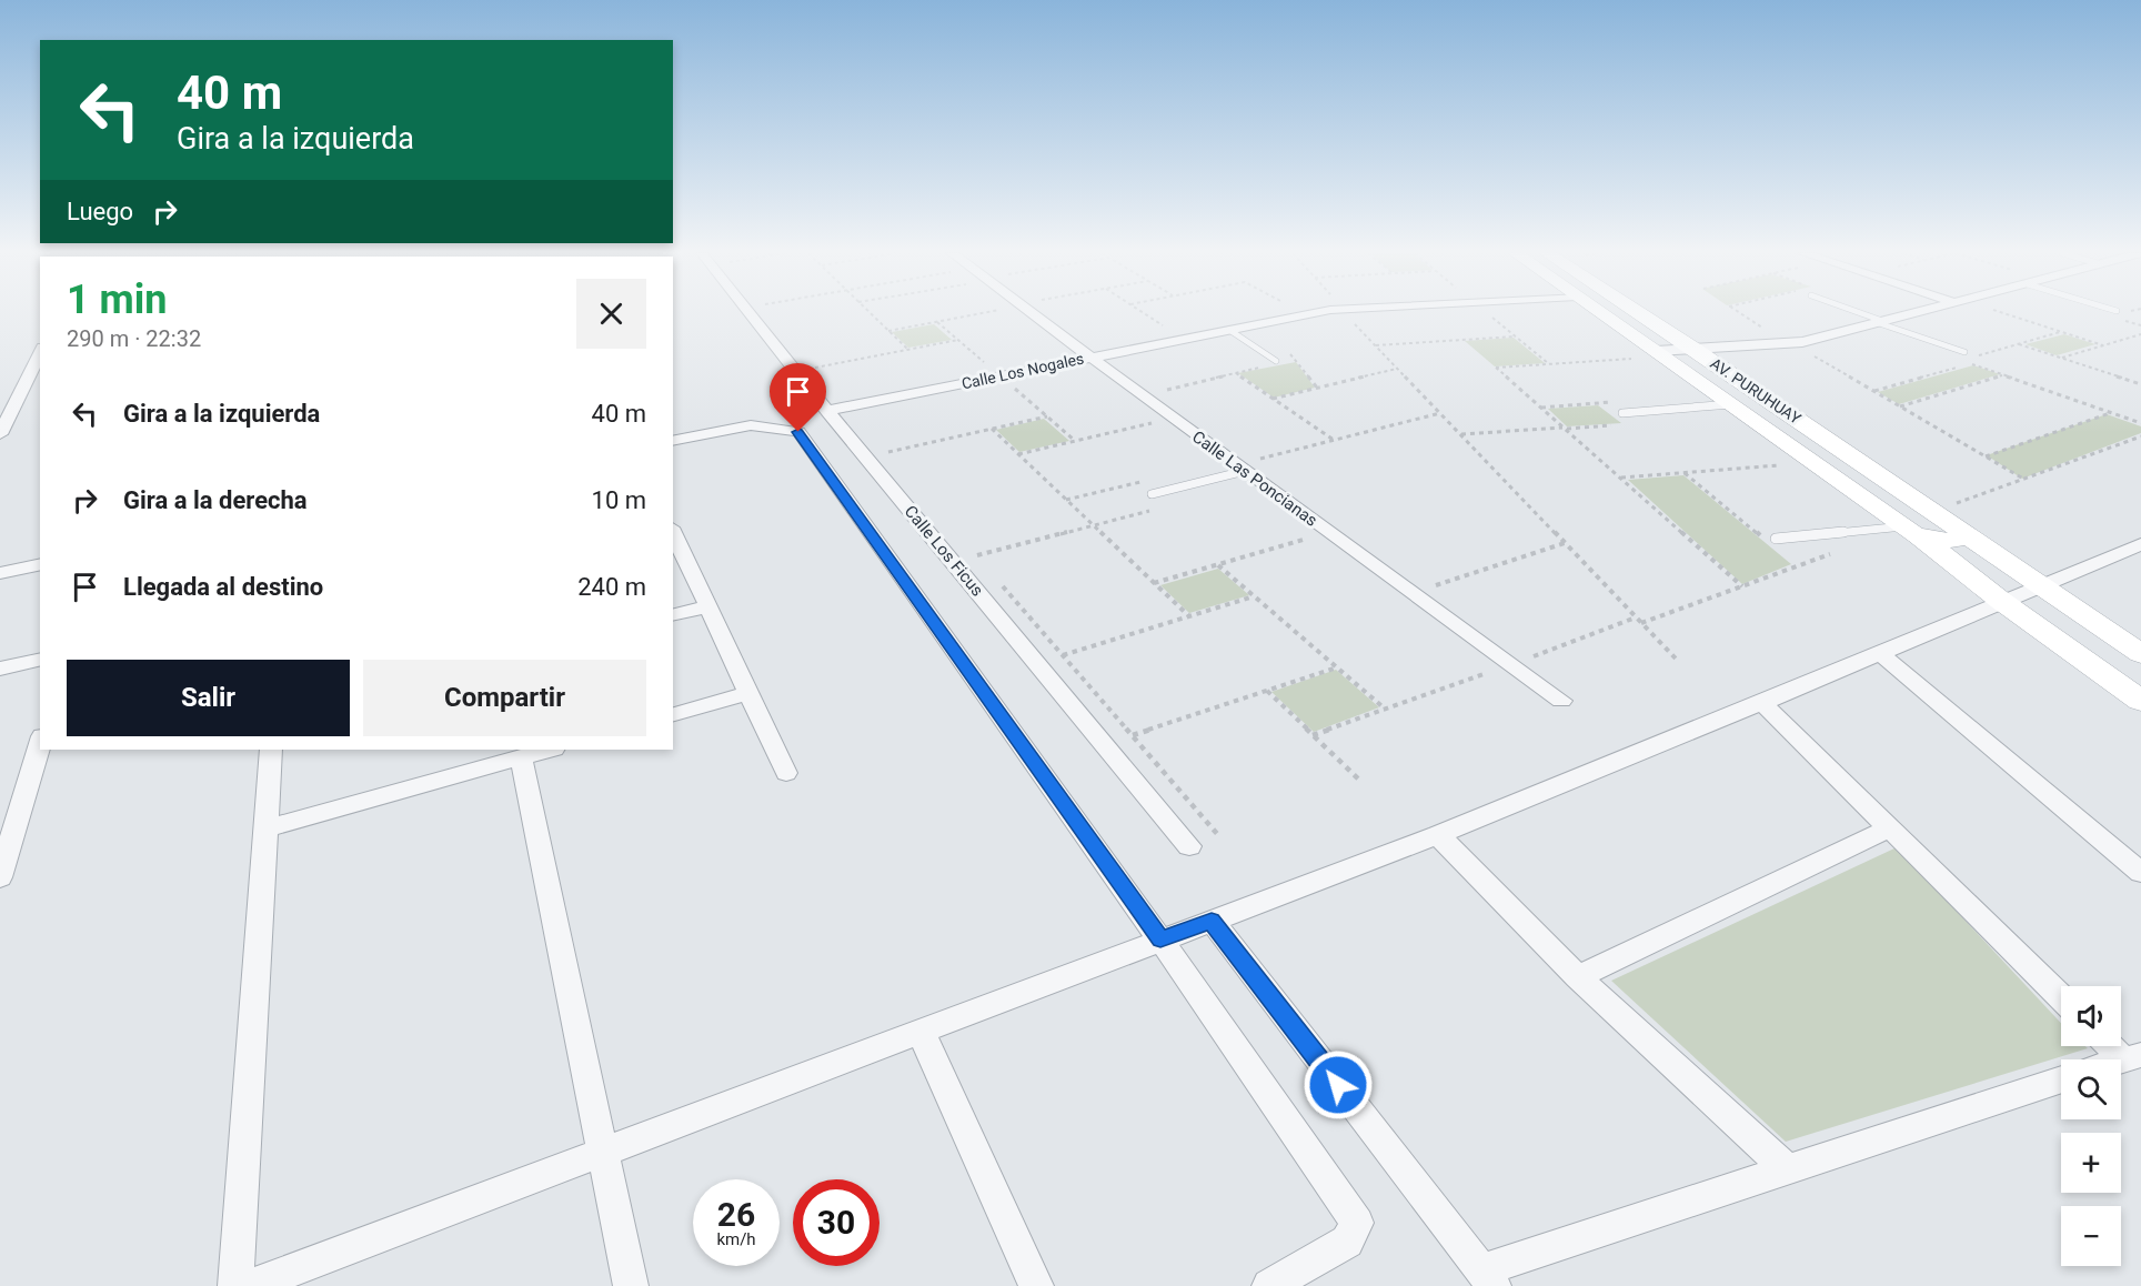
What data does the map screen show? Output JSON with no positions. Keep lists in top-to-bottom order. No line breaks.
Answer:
{"streets":{"main road":["AV. PURUHUAY"],"street":["Calle Los Nogales","Calle Las Poncianas","Calle Los Ficus"]},"crossings":[["Calle Los Nogales","Calle Las Poncianas"],["Calle Los Nogales","Calle Los Ficus"]],"page":{"turn":["40 m","Gira a la izquierda"],"then":"Luego","heading":["1 min","290 m · 22:32"],"list":[{"name":"Gira a la izquierda","value":"40 m"},{"name":"Gira a la derecha","value":"10 m"},{"name":"Llegada al destino","value":"240 m"}],"buttons":["Salir","Compartir"],"map_buttons":["+","−"],"speed":"26 km/h","limit":"30"}}
